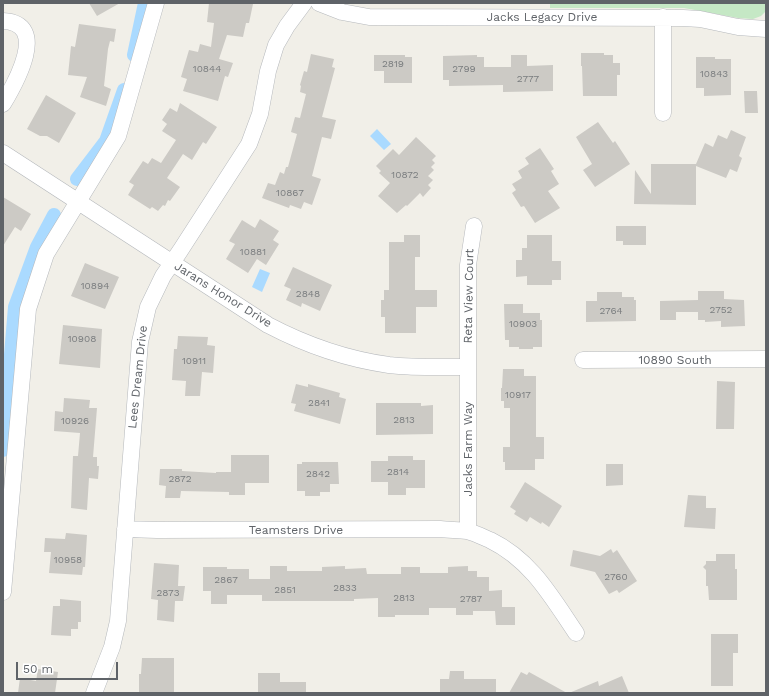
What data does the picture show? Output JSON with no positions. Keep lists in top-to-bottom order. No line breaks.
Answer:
{"streets":{"street":["Jacks Legacy Drive","Jarans Honor Drive","Reta View Court","10890 South","Lees Dream Drive","Jacks Farm Way","Teamsters Drive"]},"crossings":[["Jarans Honor Drive","Reta View Court"],["Jarans Honor Drive","Lees Dream Drive"],["Jarans Honor Drive","Jacks Farm Way"],["Reta View Court","Jacks Farm Way"],["Lees Dream Drive","Teamsters Drive"],["Jacks Farm Way","Teamsters Drive"]],"house_numbers":["2819","10844","2799","10843","2777","10872","10867","10881","10894","2848","2752","2764","10903","10908","10911","10917","2841","2813","10926","2814","2842","2872","10958","2760","2867","2833","2851","2873","2813","2787"],"scale_bar":"50 m"}
